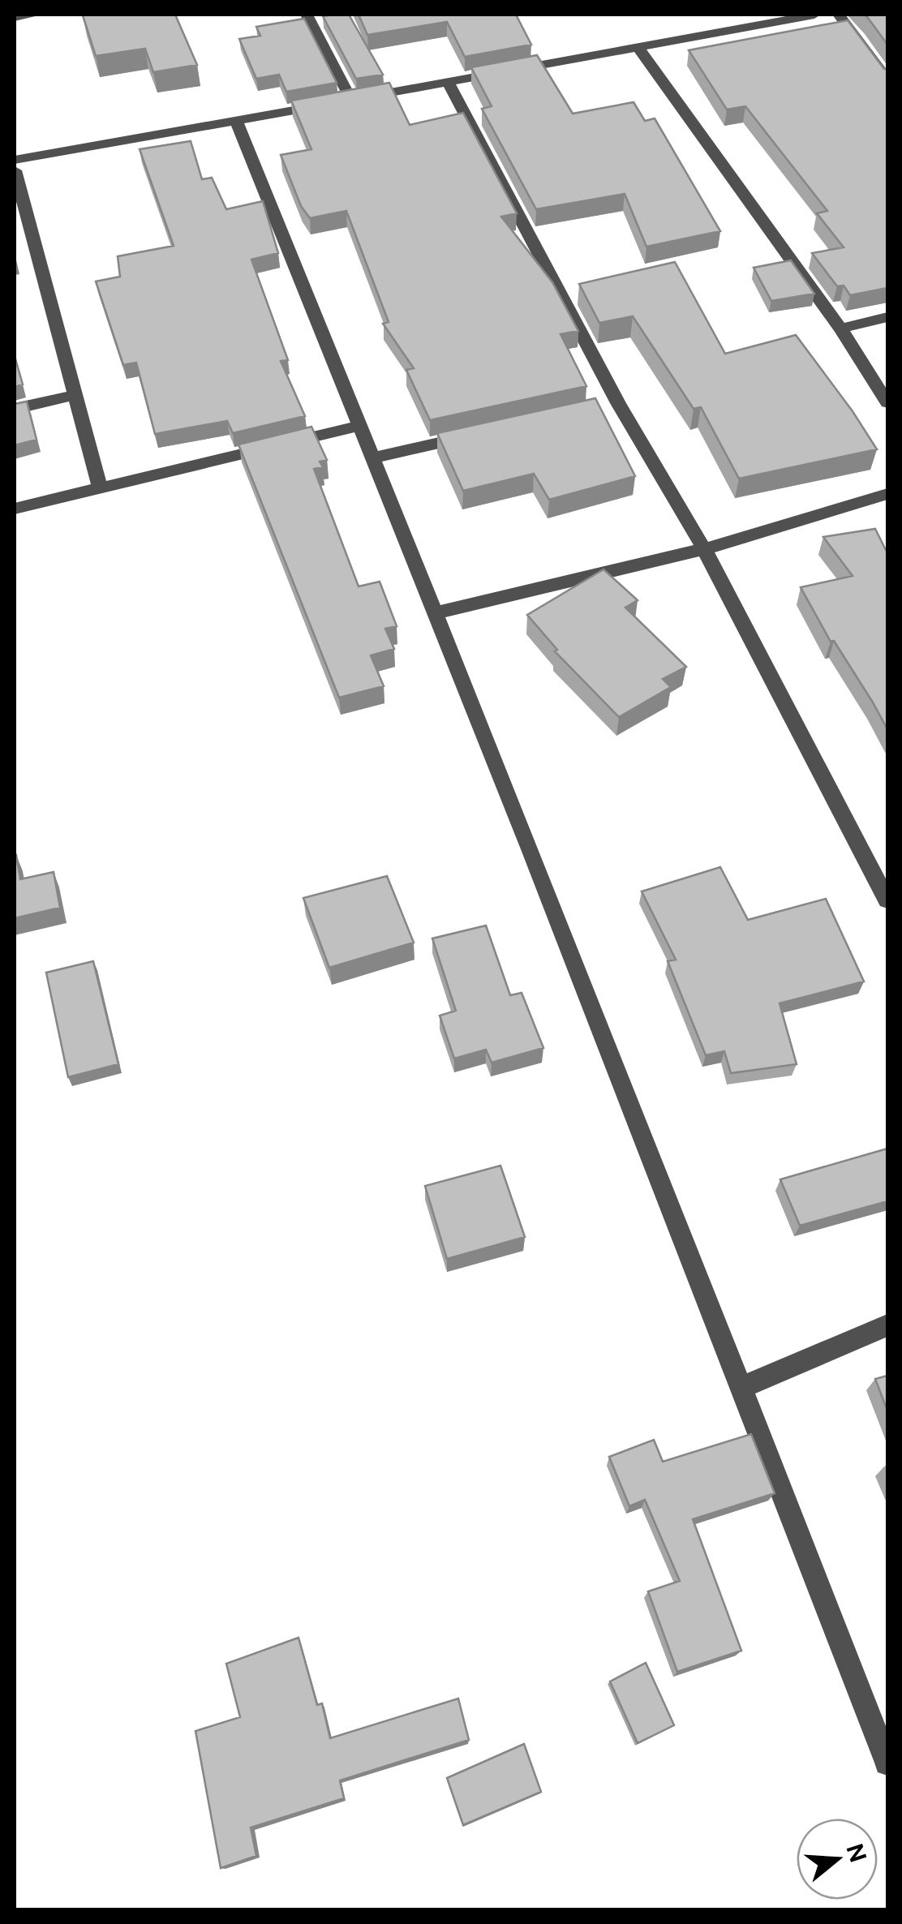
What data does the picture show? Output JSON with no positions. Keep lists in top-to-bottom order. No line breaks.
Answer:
{"north":"right"}
